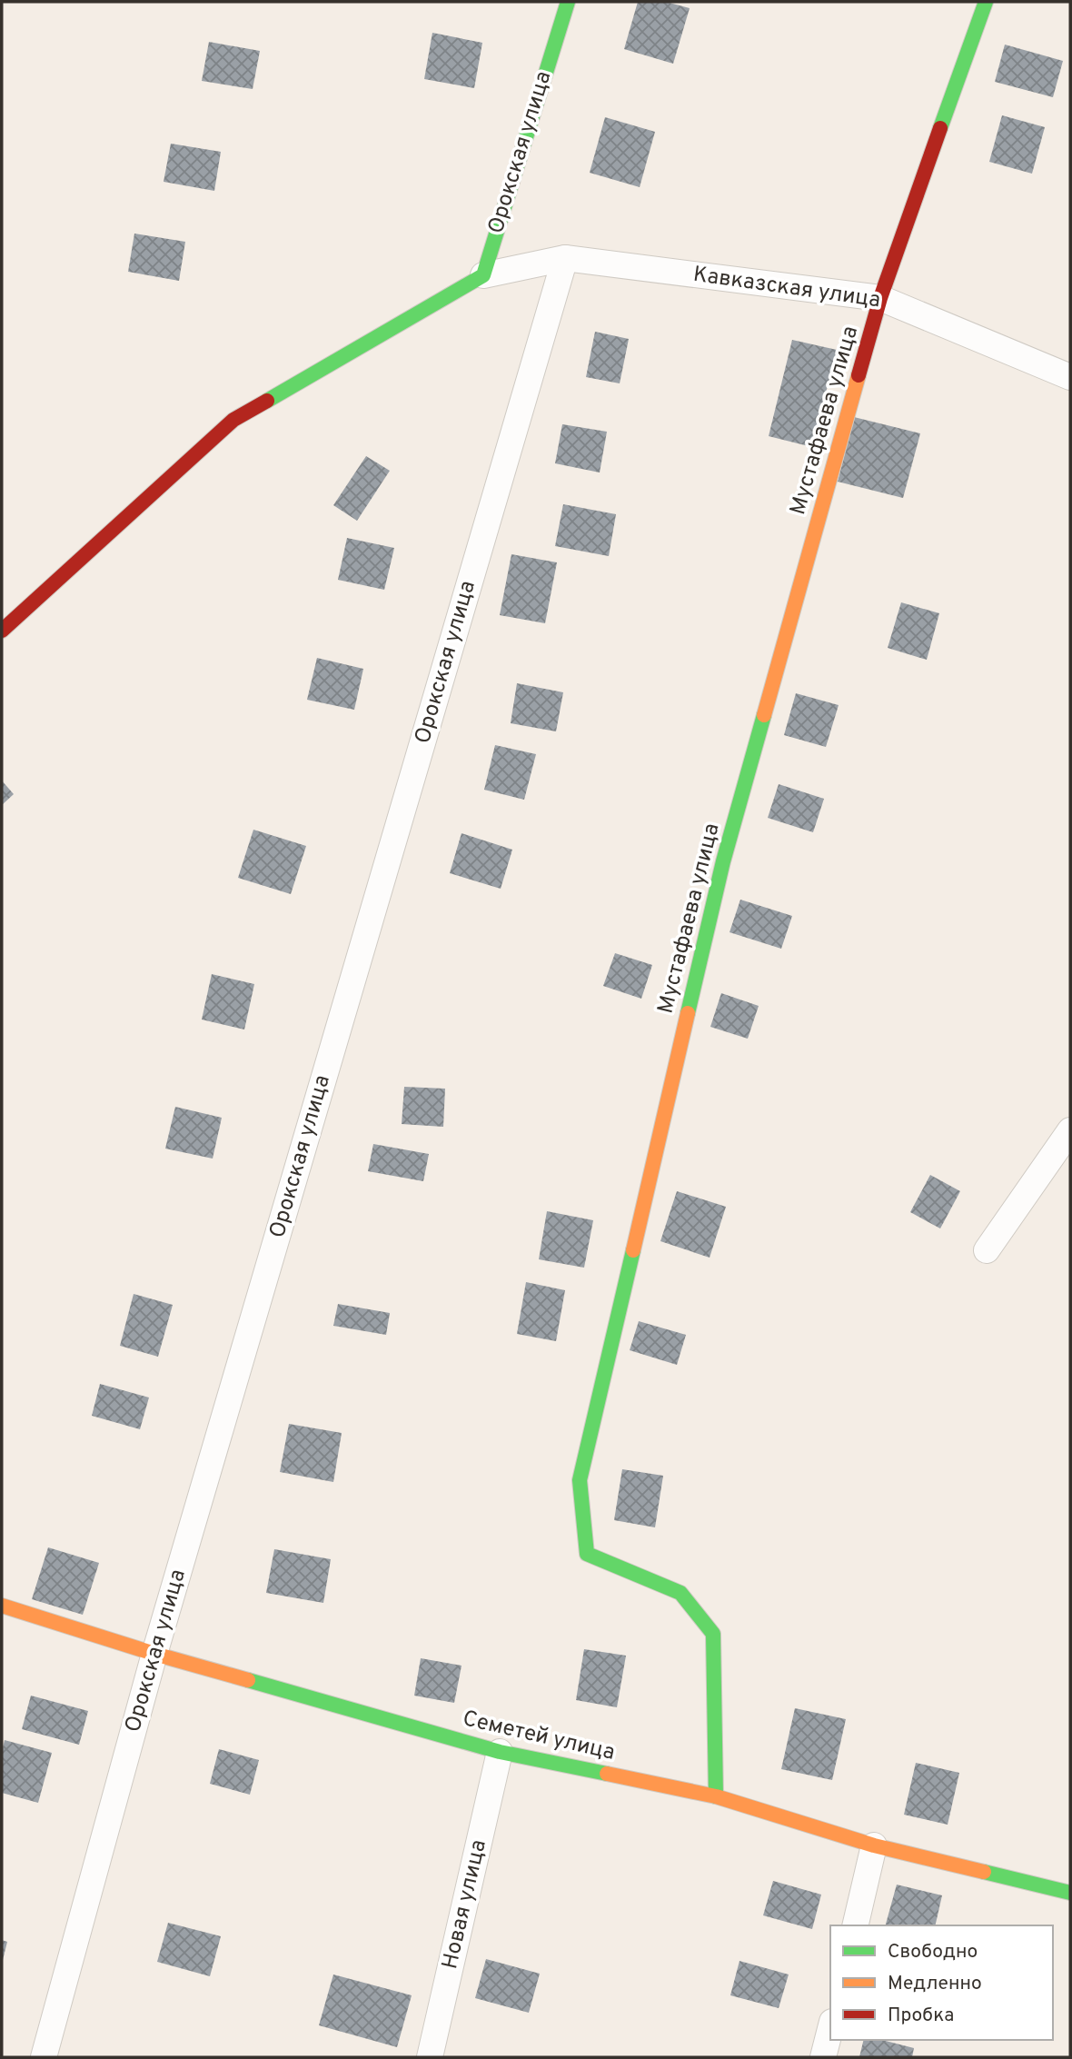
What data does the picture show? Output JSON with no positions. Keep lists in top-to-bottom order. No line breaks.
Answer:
{"streets":{"street":["Орокская улица","Кавказская улица","Мустафаева улица","Семетей улица","Новая улица"]},"crossings":[["Орокская улица","Кавказская улица"],["Орокская улица","Семетей улица"],["Кавказская улица","Мустафаева улица"],["Мустафаева улица","Семетей улица"],["Семетей улица","Новая улица"]],"legend":["Свободно","Медленно","Пробка"]}
